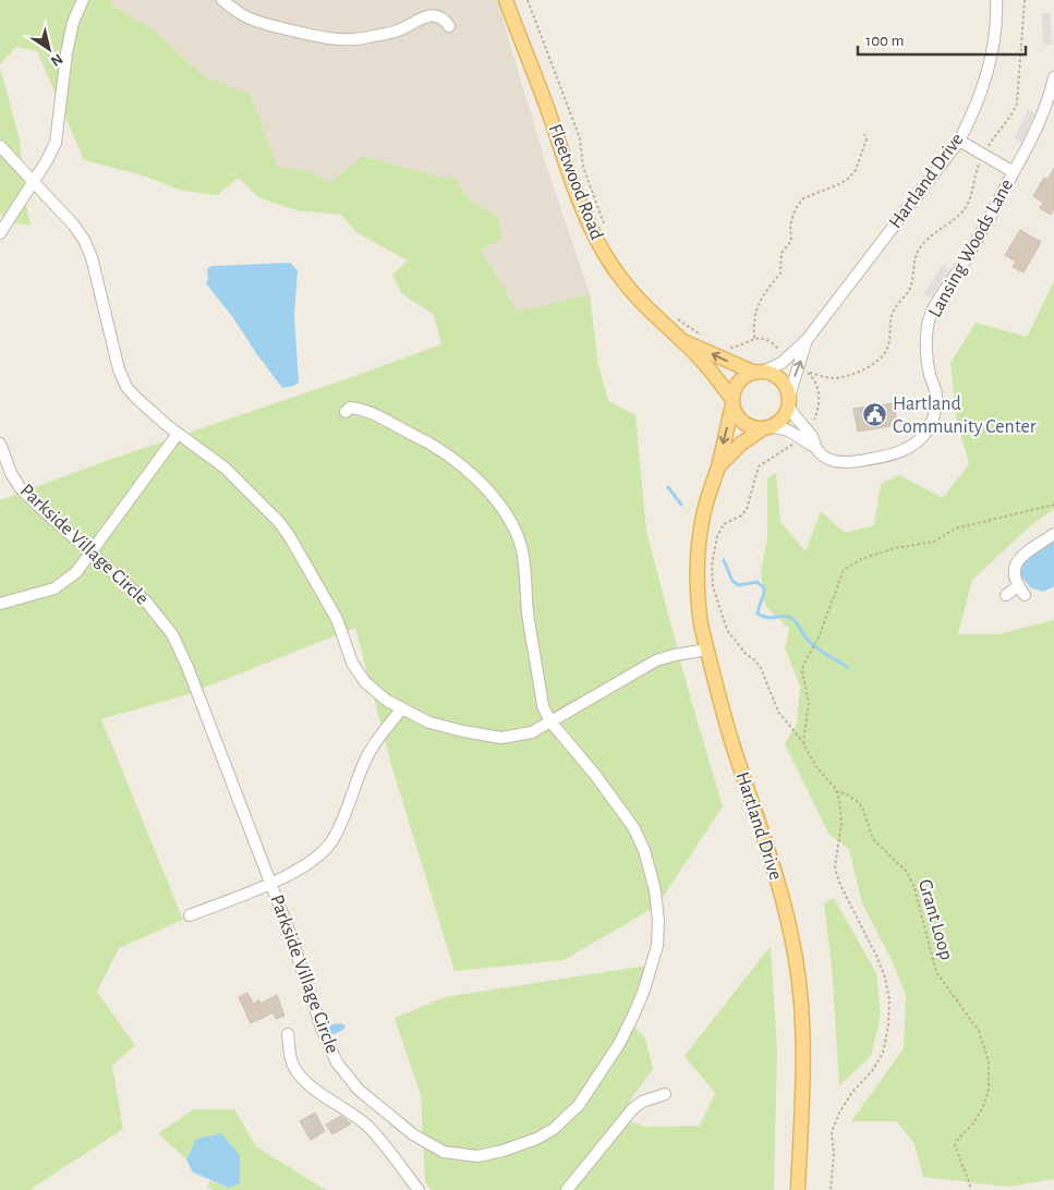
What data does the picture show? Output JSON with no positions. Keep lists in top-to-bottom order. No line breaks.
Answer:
{"streets":{"main road":["Hartland Drive","Fleetwood Road"],"street":["Lansing Woods Lane","Parkside Village Circle"],"path":["Grant Loop"]},"crossings":[["Hartland Drive","Fleetwood Road"],["Hartland Drive","Lansing Woods Lane"],["Fleetwood Road","Lansing Woods Lane"]],"places":{"public building":["Hartland Community Center"]},"scale_bar":"100 m","north":"bottom right"}
